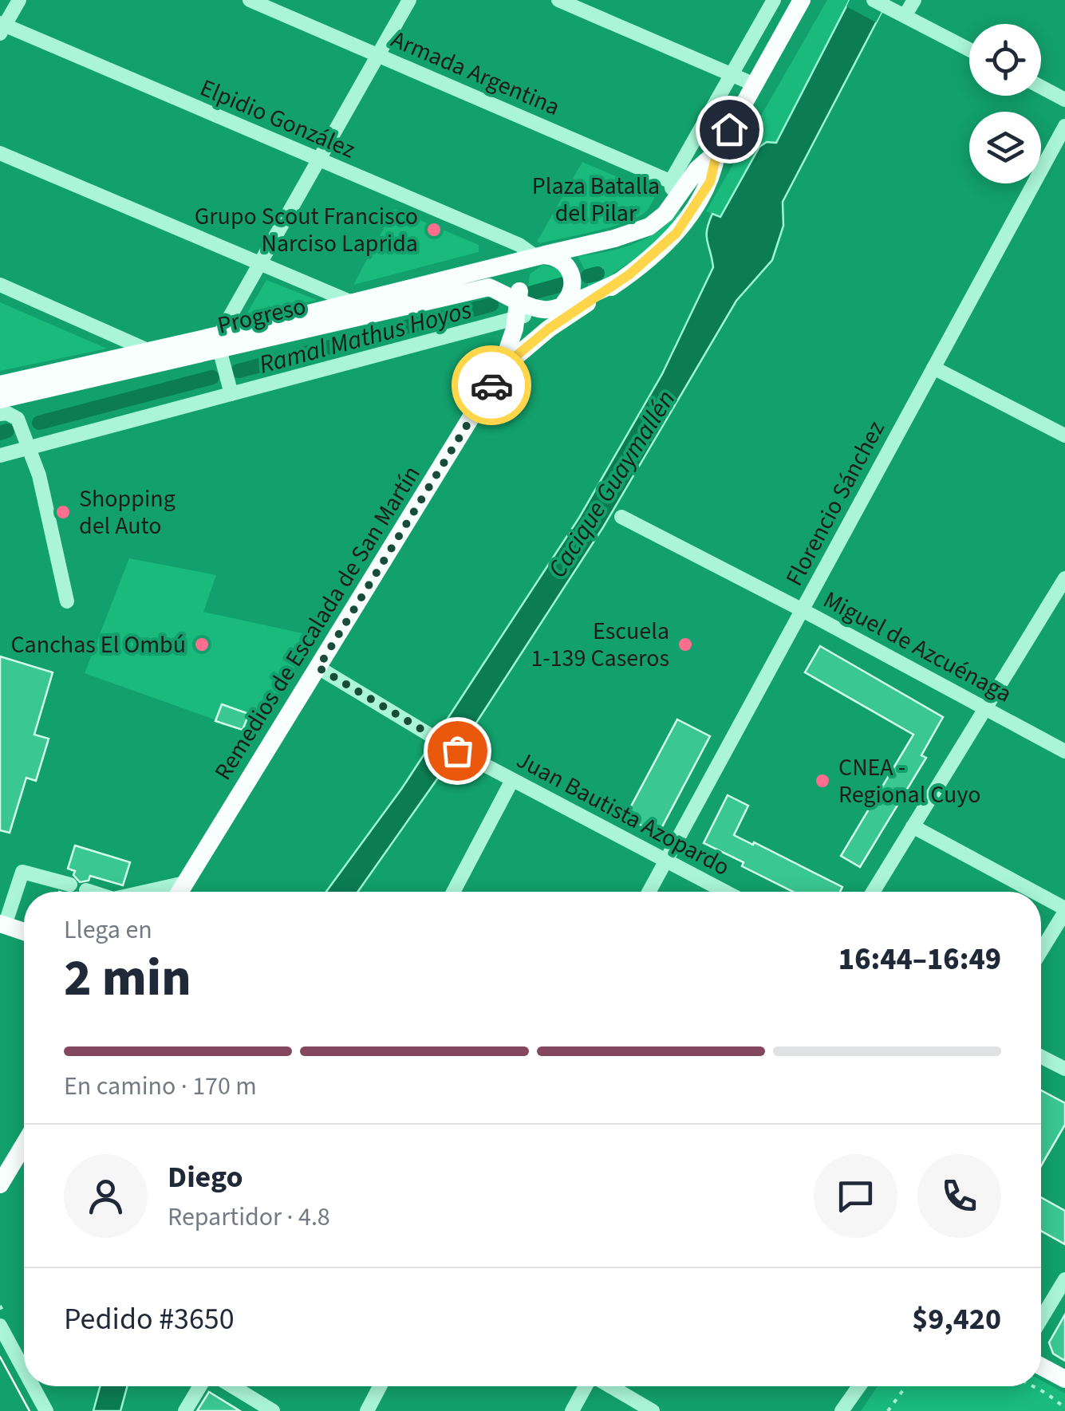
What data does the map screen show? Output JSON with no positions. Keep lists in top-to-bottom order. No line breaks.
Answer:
{"streets":{"main road":["Progreso","Remedios de Escalada de San Martín"],"street":["Armada Argentina","Elpidio González","Florencio Sánchez","Miguel de Azcuénaga","Juan Bautista Azopardo"]},"crossings":[["Armada Argentina","Progreso"],["Elpidio González","Progreso"],["Elpidio González","Remedios de Escalada de San Martín"],["Progreso","Remedios de Escalada de San Martín"],["Florencio Sánchez","Miguel de Azcuénaga"],["Florencio Sánchez","Juan Bautista Azopardo"],["Remedios de Escalada de San Martín","Juan Bautista Azopardo"]],"water":["Ramal Mathus Hoyos","Cacique Guaymallén"],"parks":["Plaza Batalla del Pilar"],"places":["Grupo Scout Francisco Narciso Laprida","Shopping del Auto","Canchas El Ombú","Escuela 1-139 Caseros","CNEA - Regional Cuyo"],"page":{"heading":["2 min","Llega en","16:44–16:49"],"panel":["Diego","Repartidor · 4.8","Pedido #3650","$9,420"],"bar":"En camino · 170 m"}}
